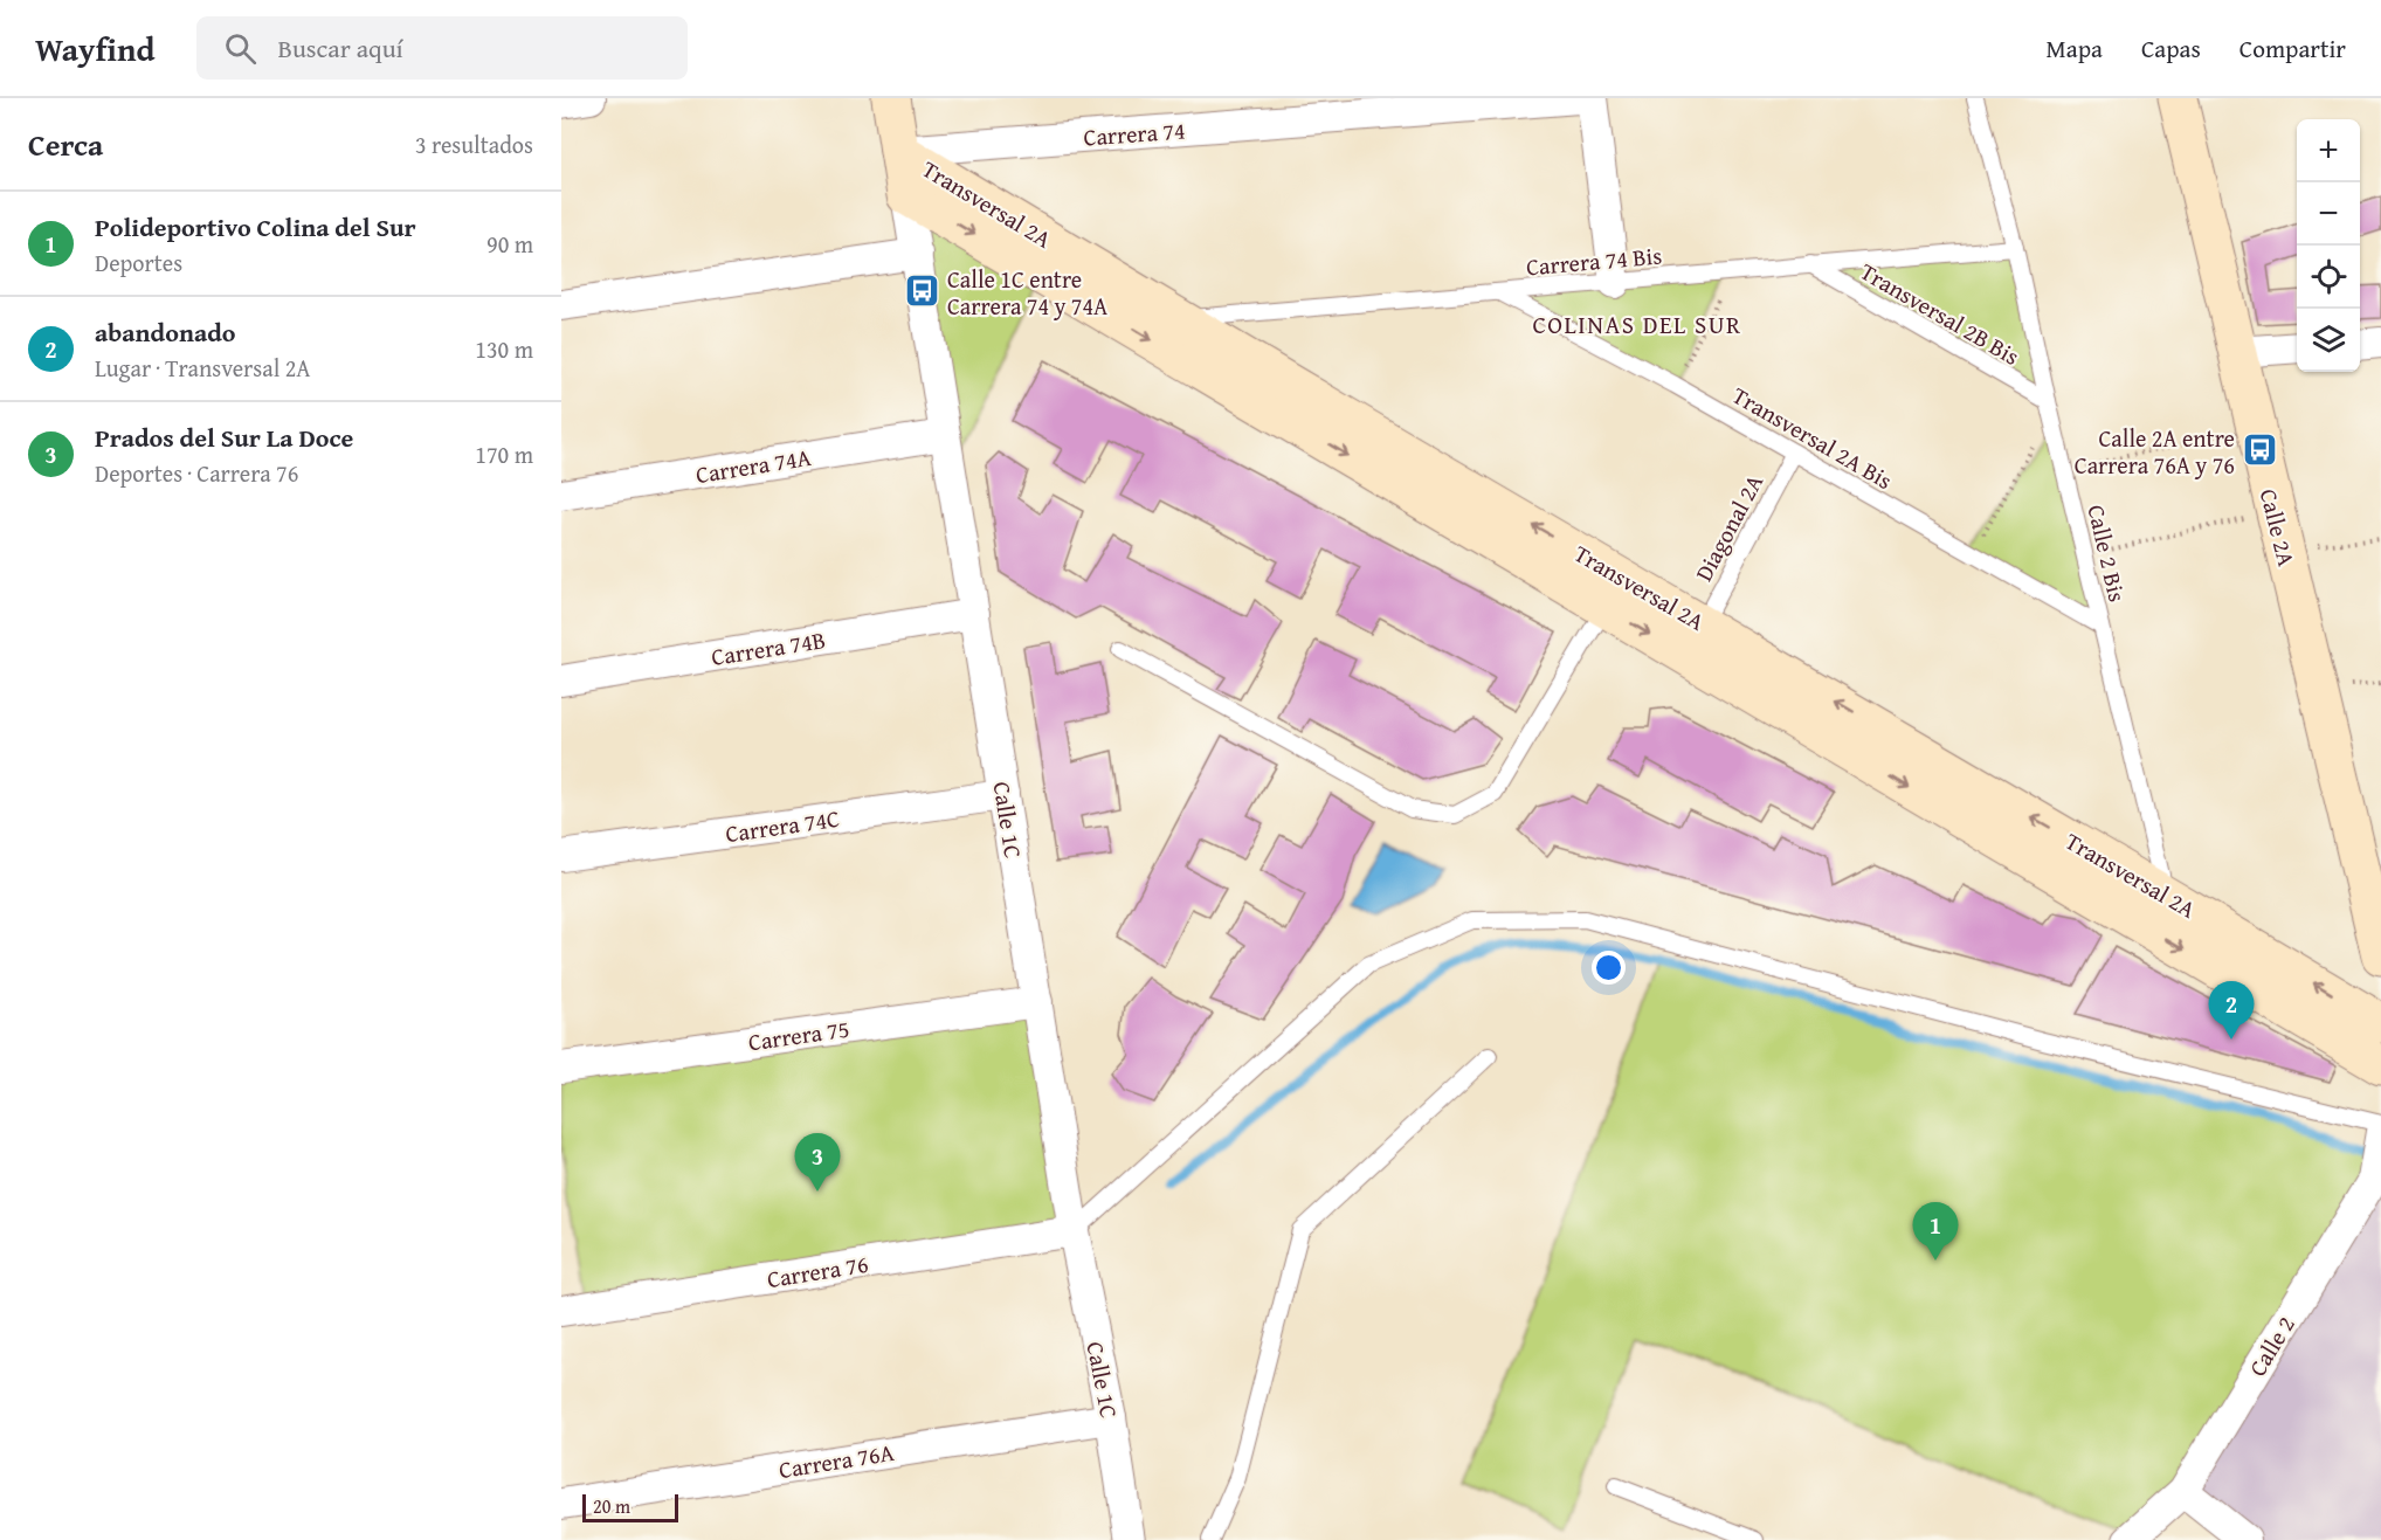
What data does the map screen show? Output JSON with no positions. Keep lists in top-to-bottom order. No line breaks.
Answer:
{"streets":{"street":["Carrera 74","Transversal 2A","Carrera 74A","Calle 2A","Carrera 74B","Calle 1C","Carrera 74C","Carrera 75","Carrera 76","Calle 2","Carrera 76A"],"lane":["Carrera 74 Bis","Transversal 2B Bis","Transversal 2A Bis","Diagonal 2A","Calle 2 Bis"]},"crossings":[["Carrera 74","Transversal 2A"],["Carrera 74","Calle 1C"],["Transversal 2A","Carrera 74 Bis"],["Transversal 2A","Diagonal 2A"],["Transversal 2A","Calle 2 Bis"],["Transversal 2A","Calle 1C"],["Carrera 74 Bis","Transversal 2B Bis"],["Carrera 74 Bis","Transversal 2A Bis"],["Carrera 74 Bis","Calle 2 Bis"],["Transversal 2B Bis","Calle 2 Bis"],["Transversal 2A Bis","Diagonal 2A"],["Transversal 2A Bis","Calle 2 Bis"],["Carrera 74A","Calle 1C"],["Carrera 74B","Calle 1C"],["Calle 1C","Carrera 74C"],["Calle 1C","Carrera 75"],["Calle 1C","Carrera 76"],["Calle 1C","Carrera 76A"]],"districts":["COLINAS DEL SUR"],"places":{"bus stop":["Calle 1C entre Carrera 74 y 74A","Calle 2A entre Carrera 76A y 76"]},"scale_bar":"20 m","page":{"header":"Wayfind","search":"Buscar aquí","nav":["Mapa","Capas","Compartir"],"heading":["Cerca","3 resultados"],"map_buttons":["+","−"],"list":[{"mark":"1","name":"Polideportivo Colina del Sur","note":"Deportes","value":"90 m"},{"mark":"2","name":"abandonado","note":"Lugar · Transversal 2A","value":"130 m"},{"mark":"3","name":"Prados del Sur La Doce","note":"Deportes · Carrera 76","value":"170 m"}],"pins":["2","3","1"],"scale":"20 m"}}
